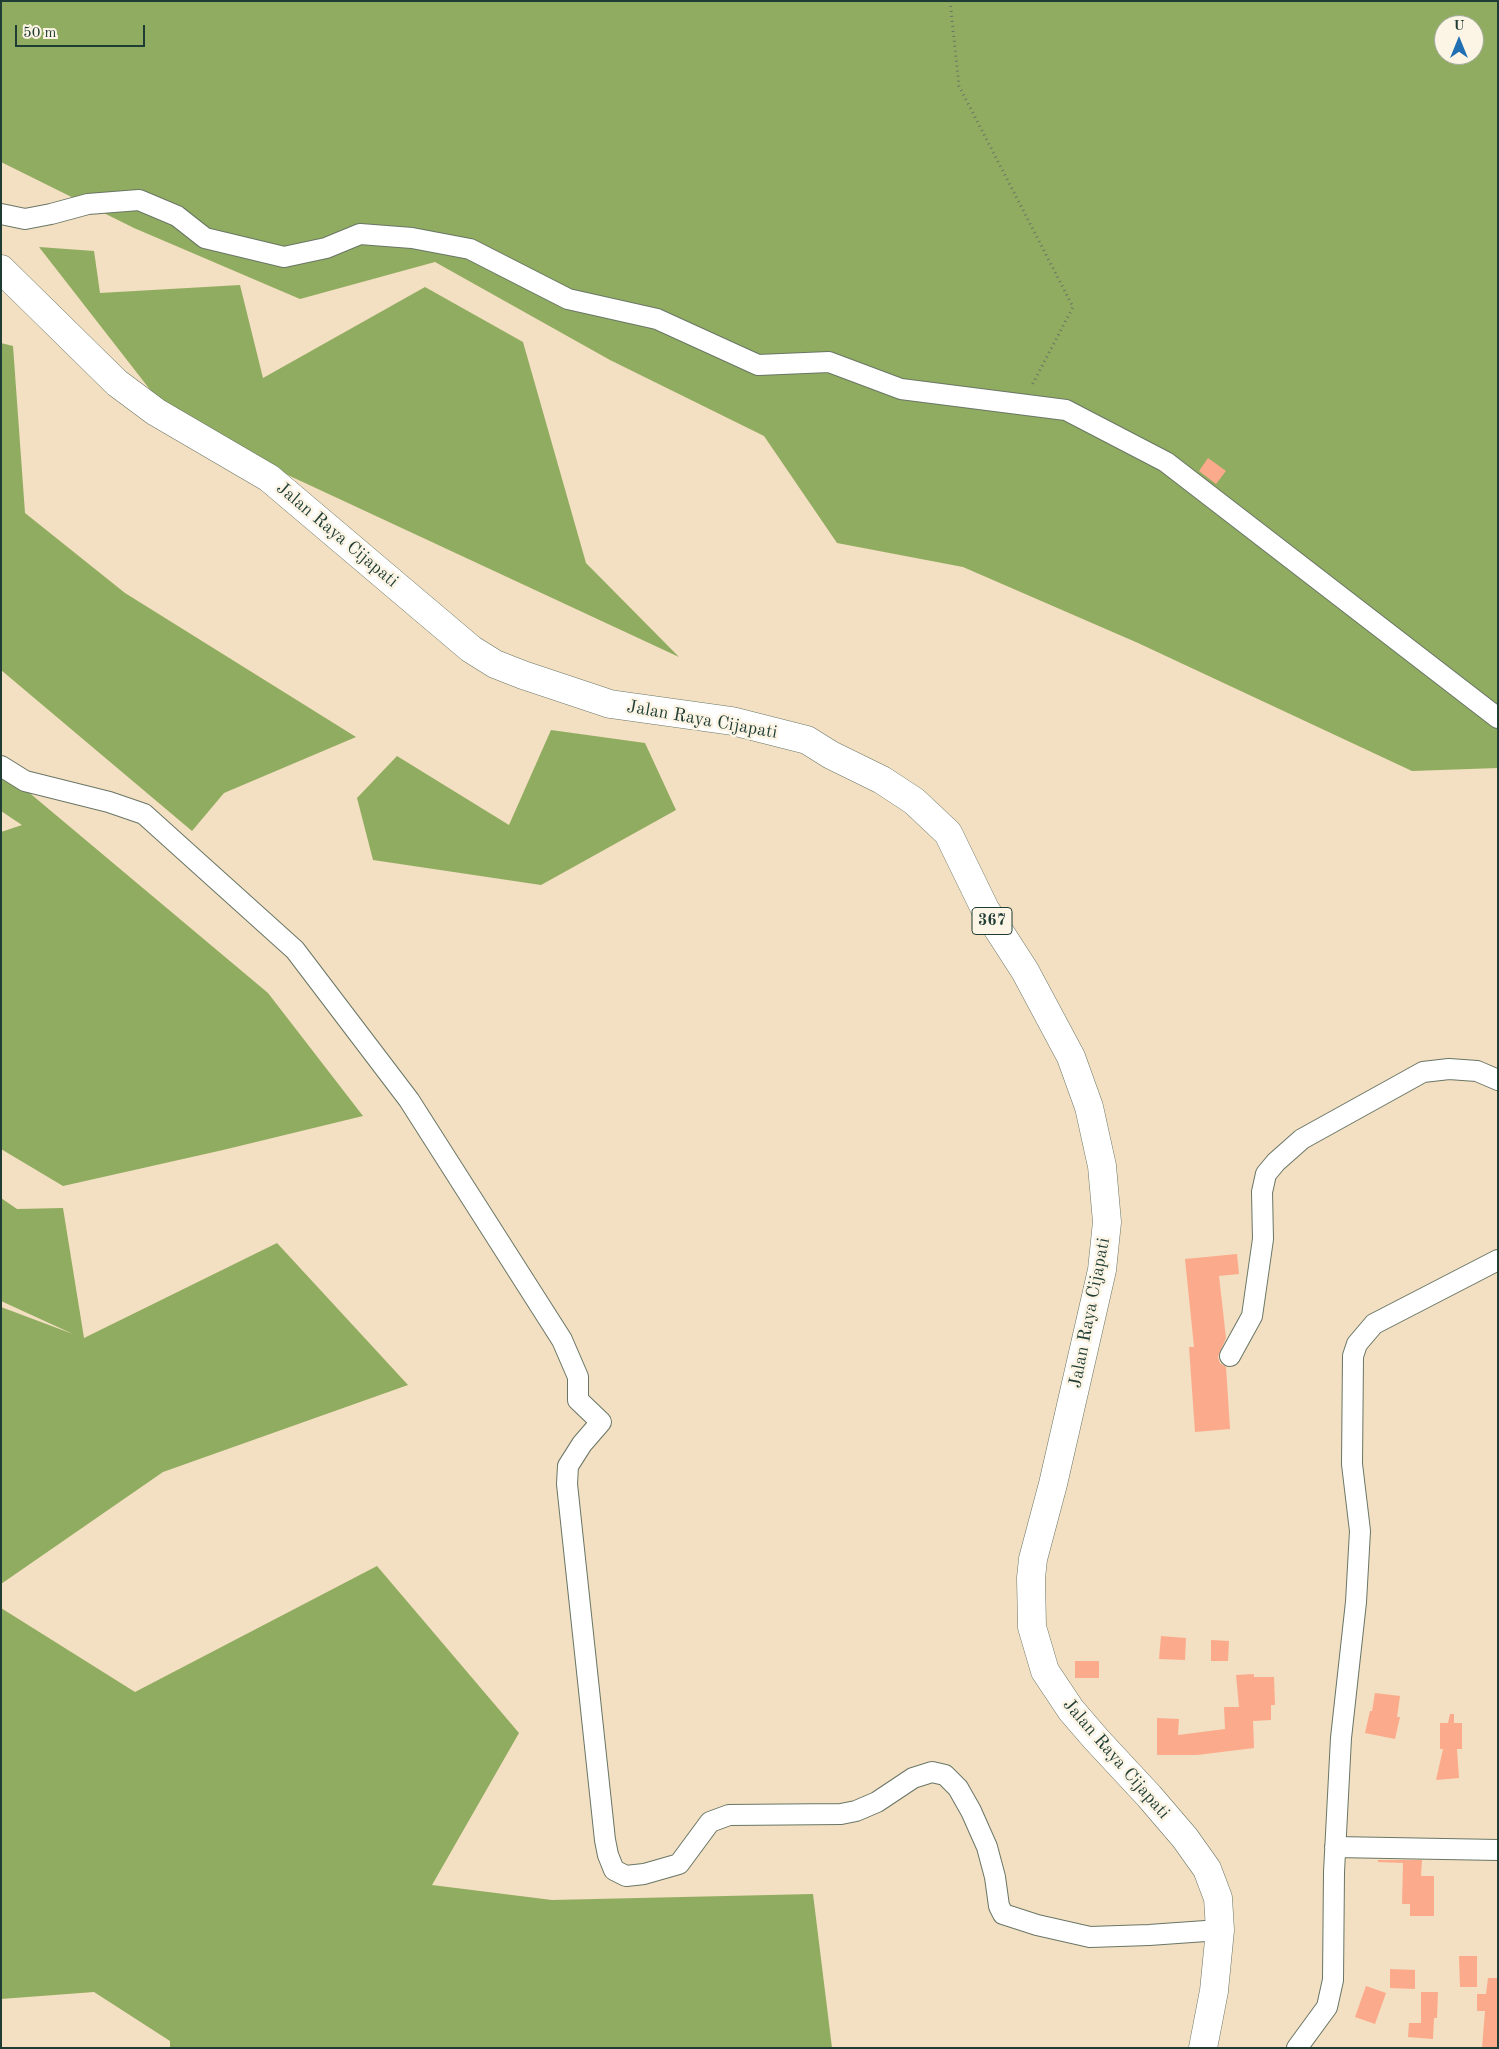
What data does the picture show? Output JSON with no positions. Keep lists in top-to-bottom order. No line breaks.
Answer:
{"streets":{"main road":["Jalan Raya Cijapati","367"]},"scale_bar":"50 m","north":"top"}
